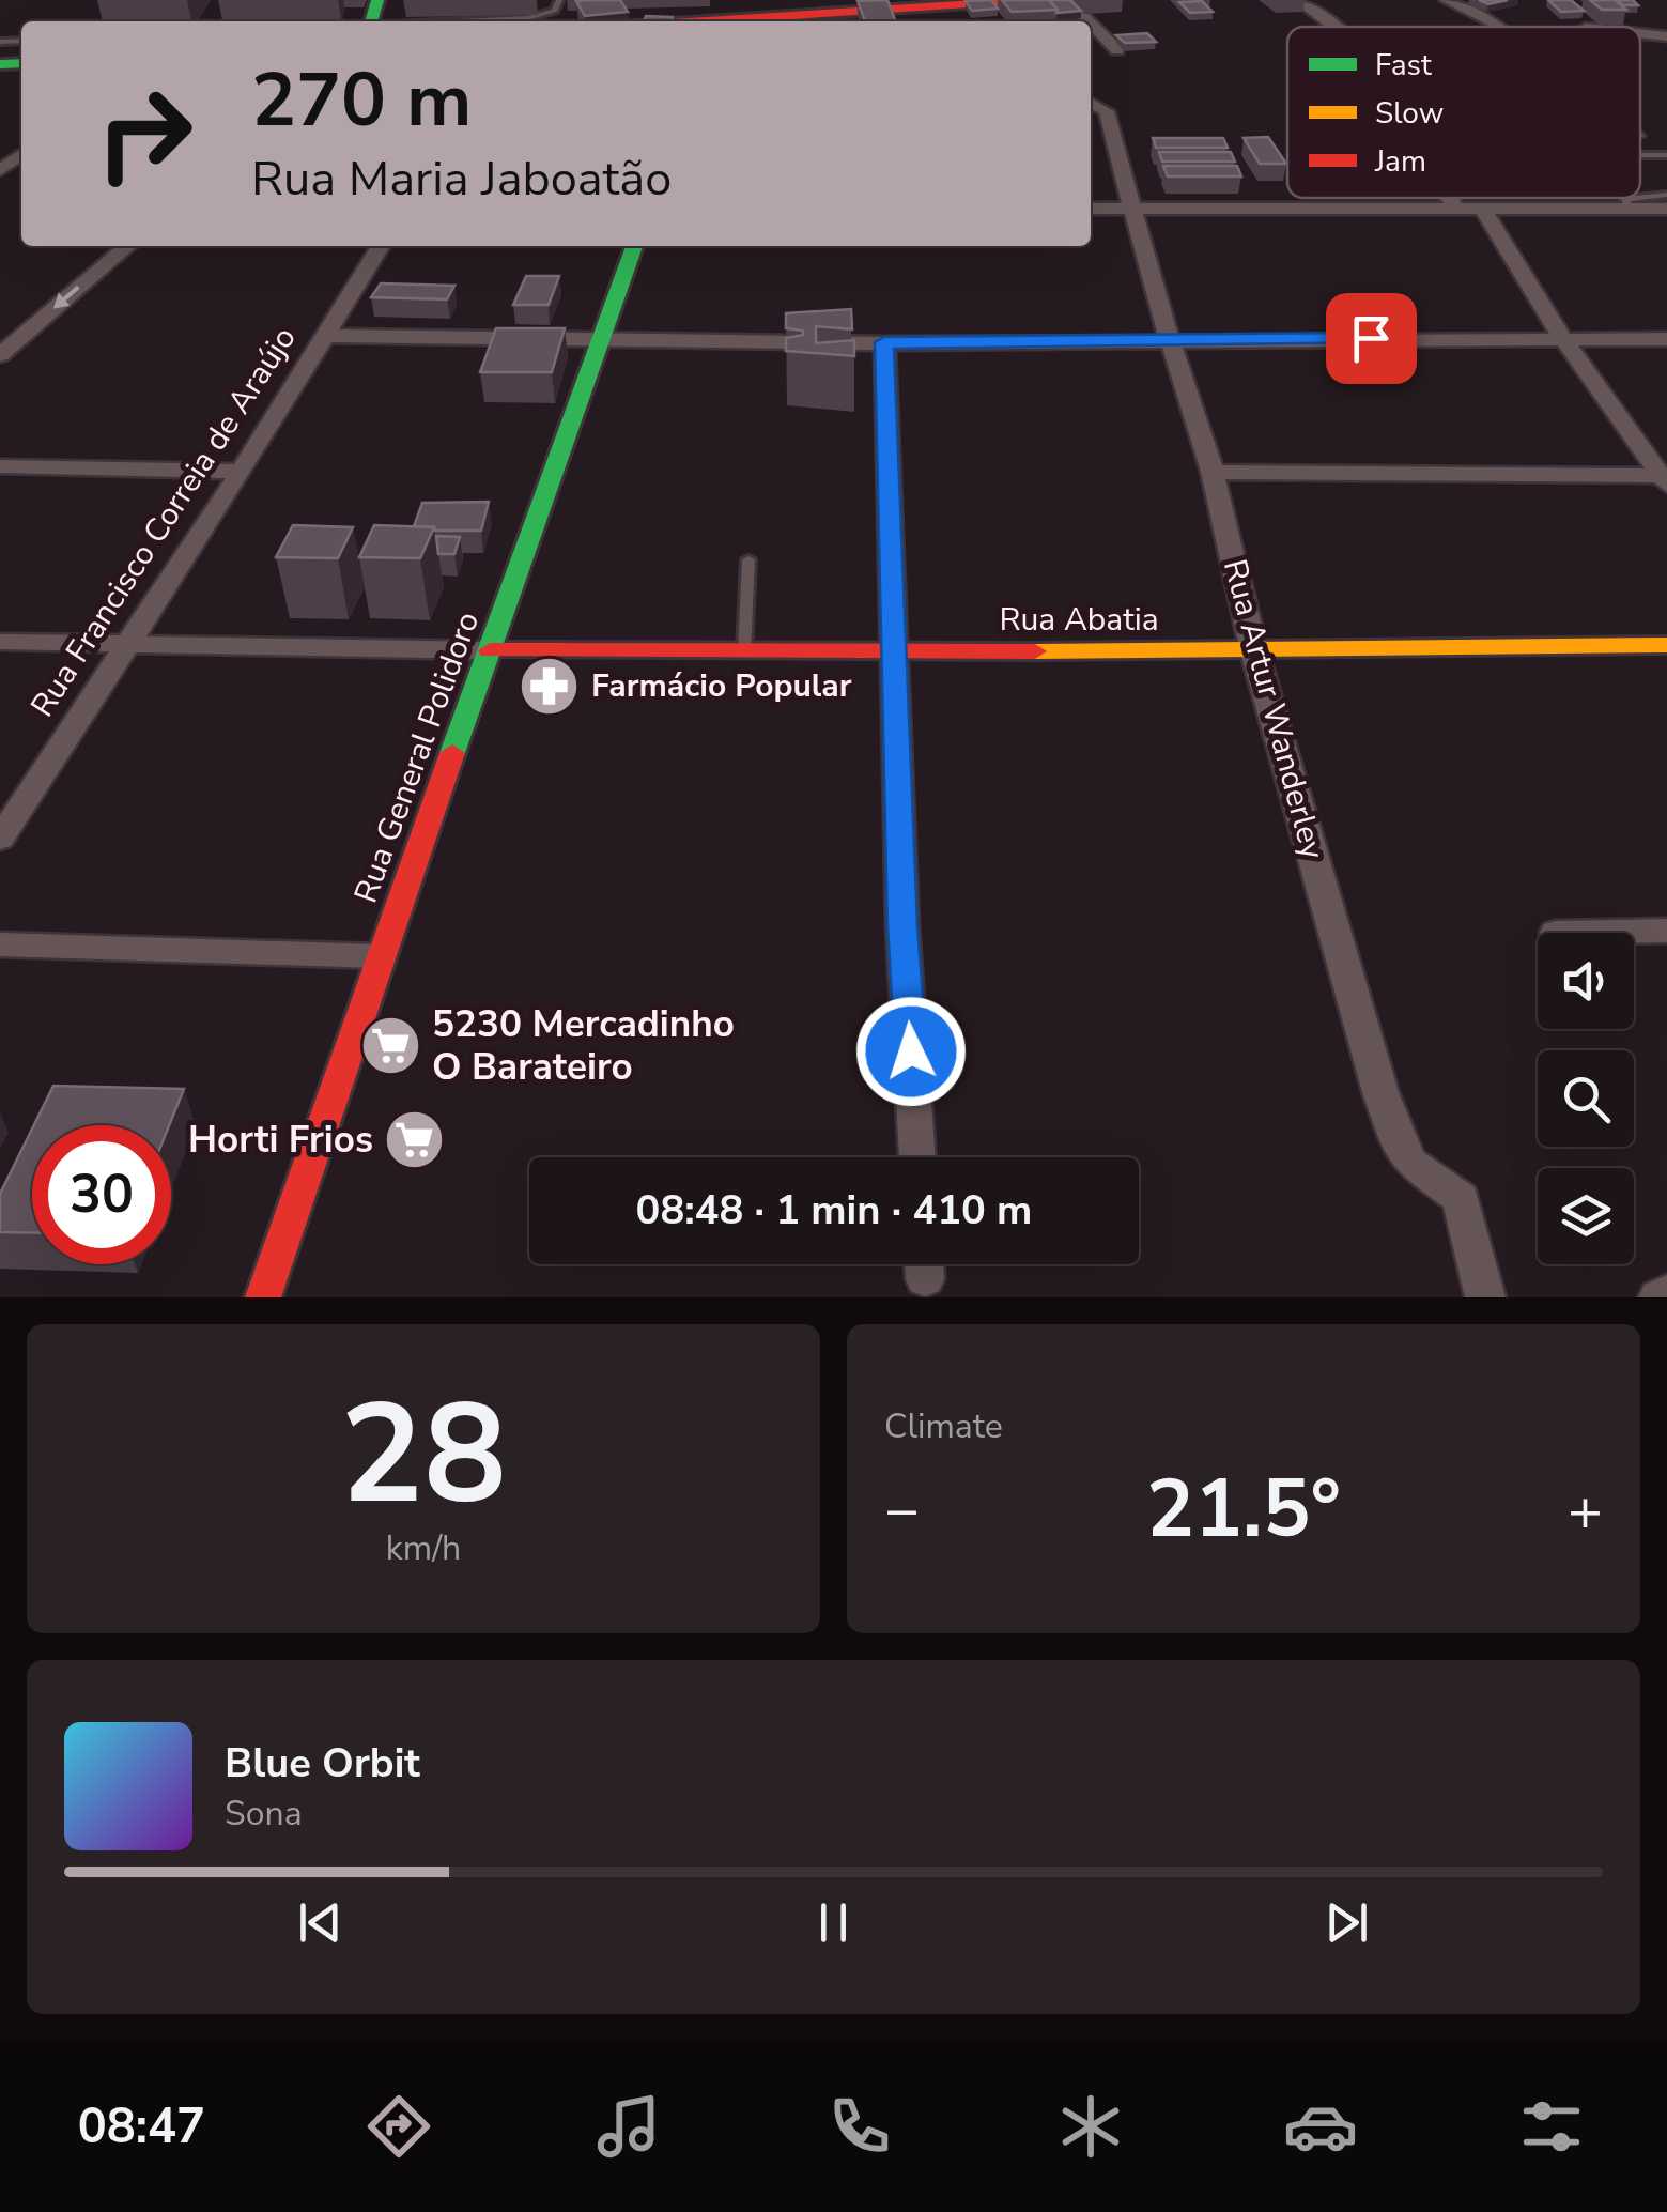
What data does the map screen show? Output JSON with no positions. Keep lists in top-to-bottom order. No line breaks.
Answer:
{"streets":{"street":["Rua Francisco Correia de Araújo","Rua Abatia","Rua Artur Wanderley","Rua General Polidoro"]},"crossings":[["Rua Abatia","Rua Artur Wanderley"],["Rua Abatia","Rua General Polidoro"]],"places":{"pharmacy":["Farmácio Popular"],"supermarket":["5230 Mercadinho O Barateiro","Horti Frios"]},"legend":["Fast","Slow","Jam"],"page":{"turn":["270 m","Rua Maria Jaboatão"],"limit":"30","trip":"08:48 · 1 min · 410 m","tile":[["28","km/h"],"Climate"],"heat":["−","21.5°","+"],"song":["Blue Orbit","Sona"],"tabs":"08:47"}}
